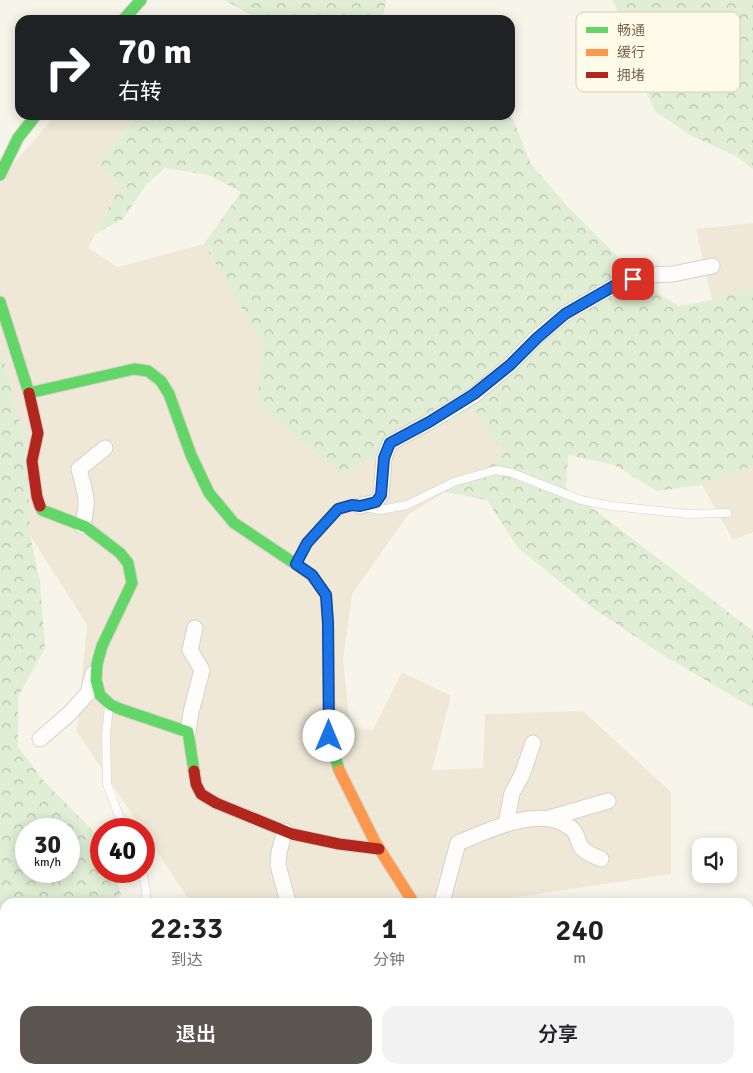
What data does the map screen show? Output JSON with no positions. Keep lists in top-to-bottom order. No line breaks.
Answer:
{"legend":["畅通","缓行","拥堵"],"page":{"turn":["70 m","右转"],"speed":"30 km/h","limit":"40","eta":["22:33","到达","1","分钟","240","m"],"buttons":["退出","分享"]}}
